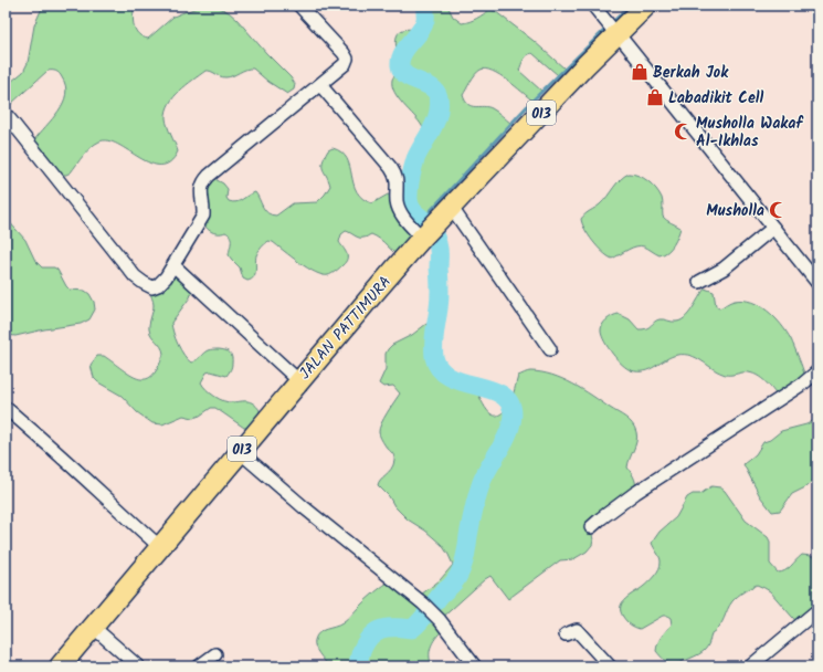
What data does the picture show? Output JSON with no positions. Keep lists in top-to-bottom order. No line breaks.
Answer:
{"streets":{"main road":["013","JALAN PATTIMURA"]},"places":{"shop":["Berkah Jok","Labadikit Cell"],"mosque":["Musholla Wakaf Al-Ikhlas","Musholla"]}}
